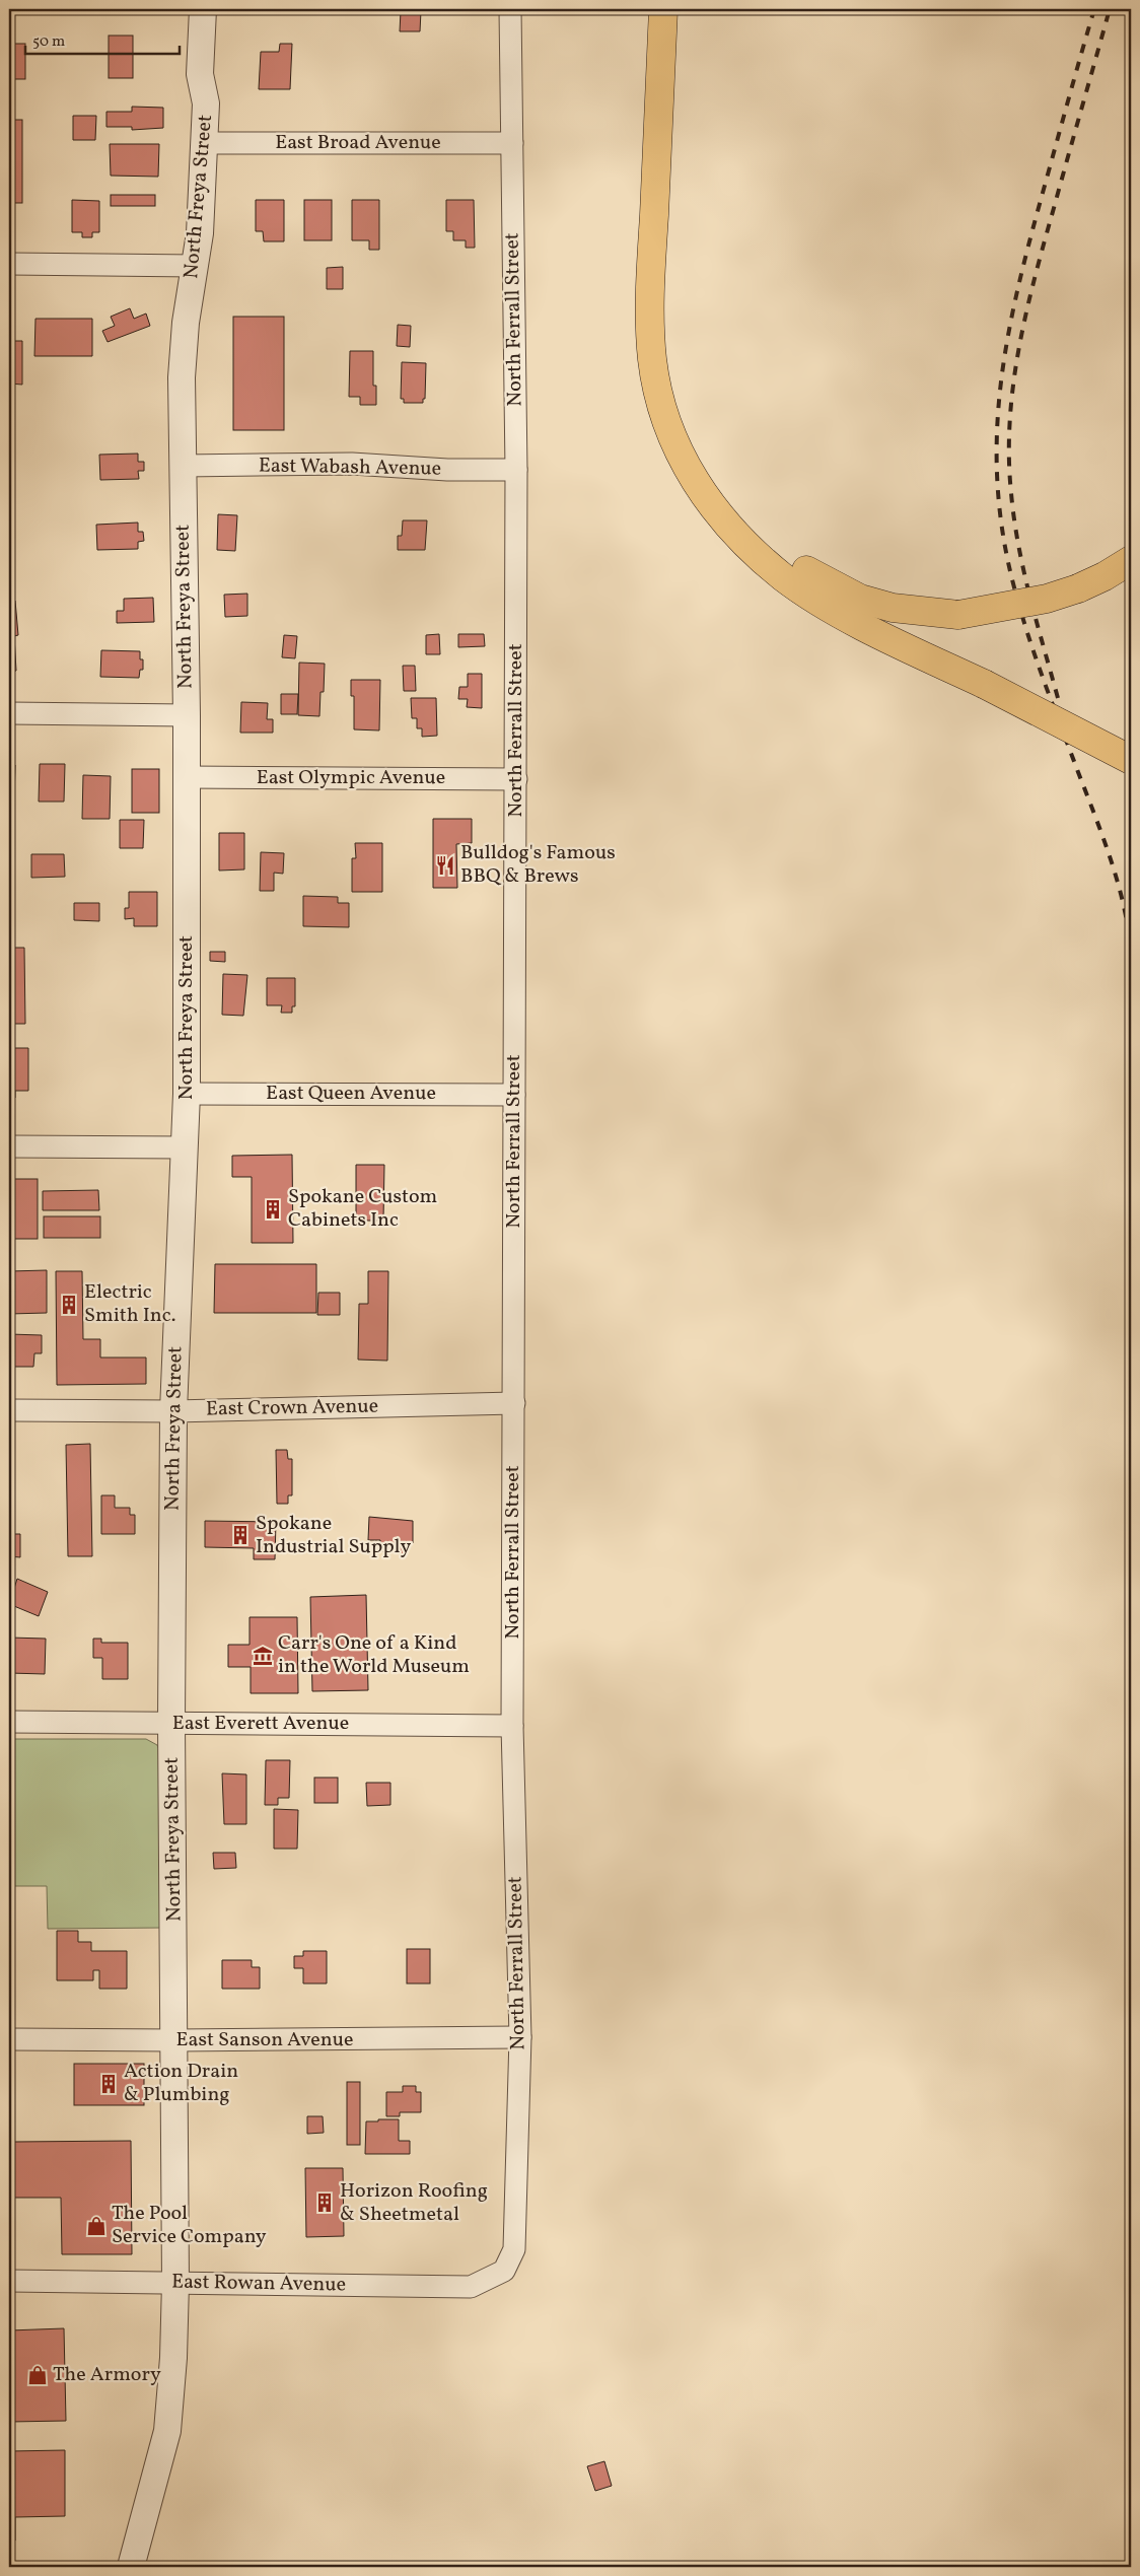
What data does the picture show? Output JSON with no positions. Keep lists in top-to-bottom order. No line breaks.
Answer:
{"streets":{"street":["East Broad Avenue","North Freya Street","North Ferrall Street","East Wabash Avenue","East Olympic Avenue","East Queen Avenue","East Crown Avenue","East Everett Avenue","East Sanson Avenue","East Rowan Avenue"]},"crossings":[["East Broad Avenue","North Freya Street"],["East Broad Avenue","North Ferrall Street"],["North Freya Street","East Wabash Avenue"],["North Freya Street","East Olympic Avenue"],["North Freya Street","East Queen Avenue"],["North Freya Street","East Crown Avenue"],["North Freya Street","East Everett Avenue"],["North Freya Street","East Sanson Avenue"],["North Freya Street","East Rowan Avenue"],["North Ferrall Street","East Wabash Avenue"],["North Ferrall Street","East Olympic Avenue"],["North Ferrall Street","East Queen Avenue"],["North Ferrall Street","East Crown Avenue"],["North Ferrall Street","East Everett Avenue"],["North Ferrall Street","East Sanson Avenue"],["North Ferrall Street","East Rowan Avenue"]],"places":{"restaurant":["Bulldog's Famous BBQ & Brews"],"building":["Spokane Custom Cabinets Inc","Electric Smith Inc.","Spokane Industrial Supply","Action Drain & Plumbing","Horizon Roofing & Sheetmetal"],"museum":["Carr's One of a Kind in the World Museum"],"shop":["The Pool Service Company","The Armory"]},"scale_bar":"50 m"}
